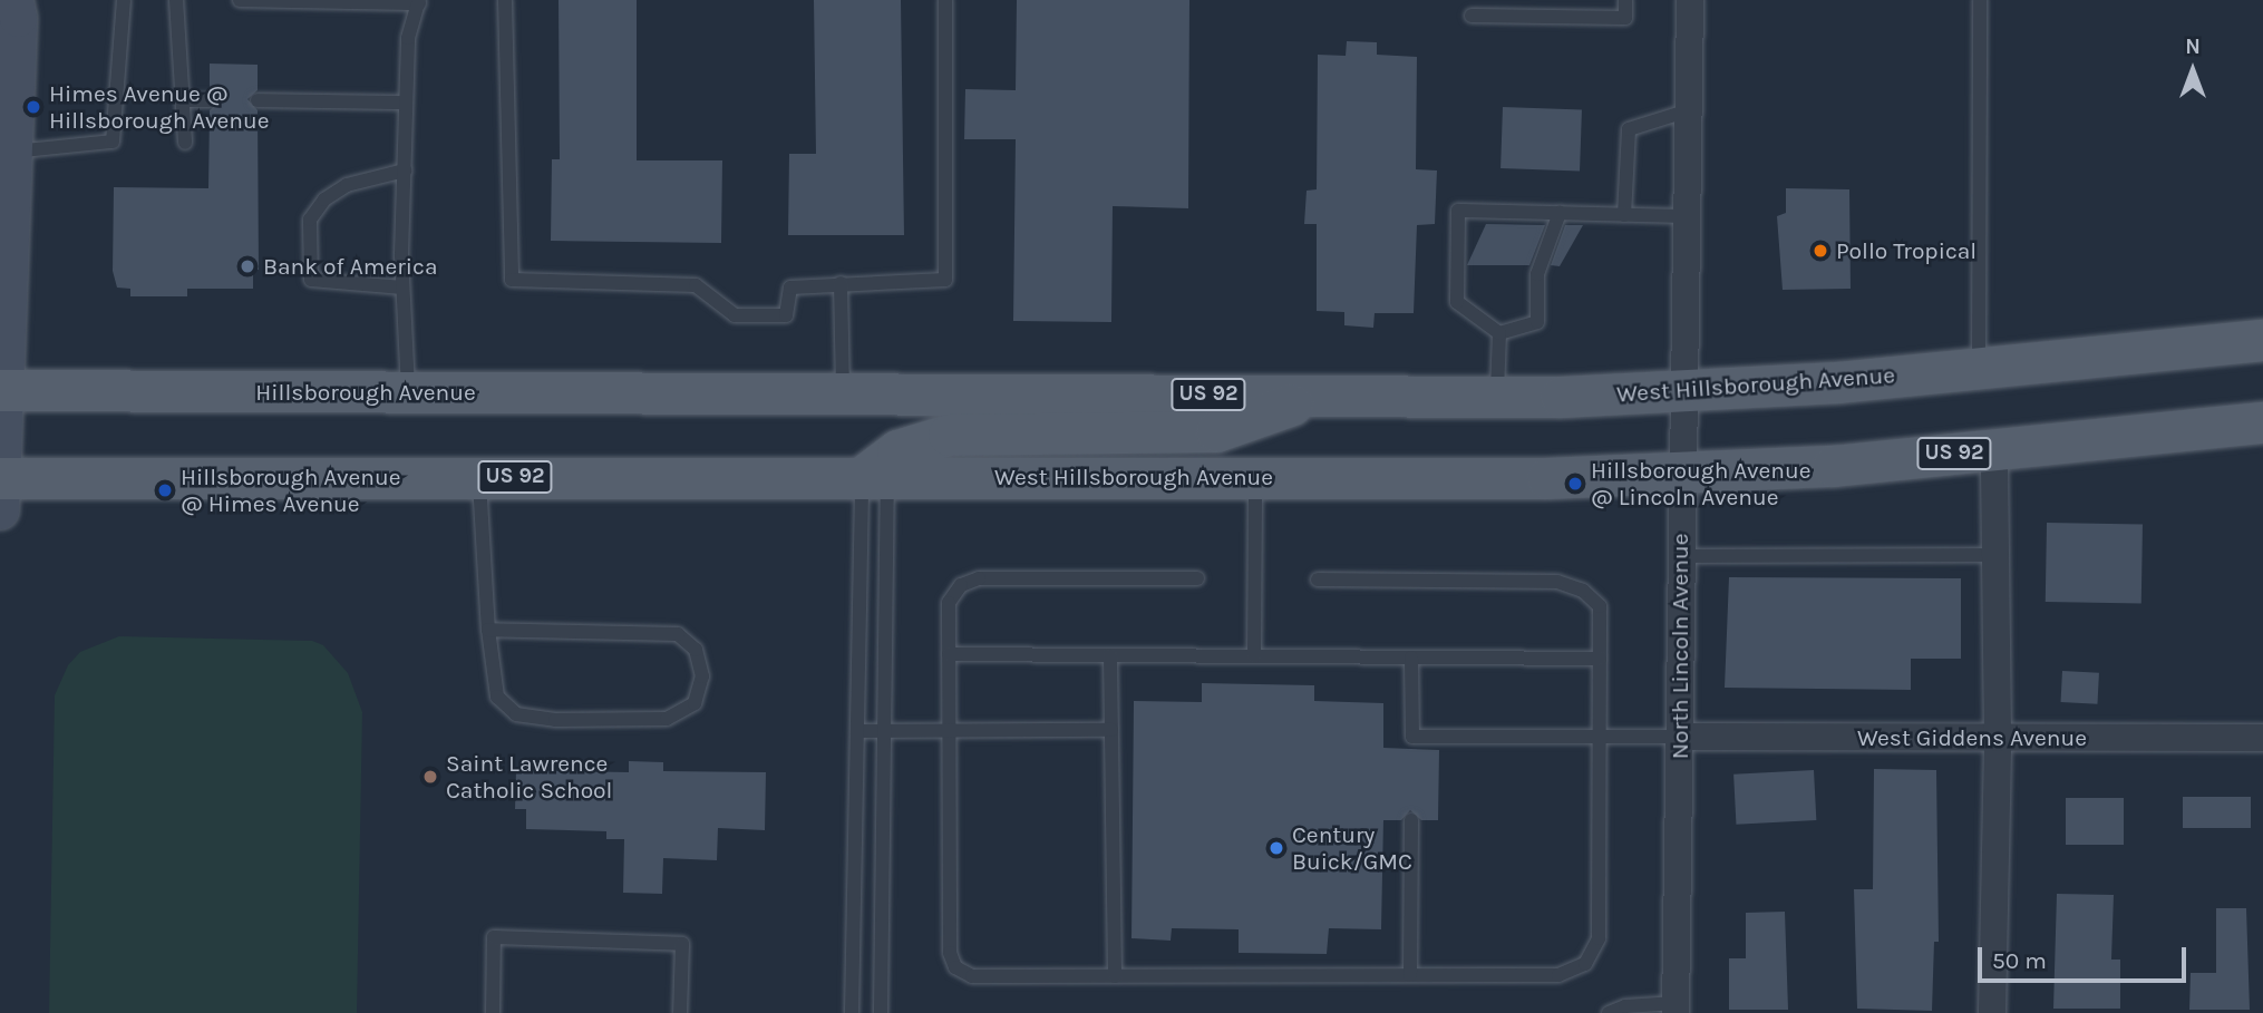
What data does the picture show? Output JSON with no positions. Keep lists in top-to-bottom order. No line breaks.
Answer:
{"streets":{"main road":["West Hillsborough Avenue","Hillsborough Avenue","US 92"],"street":["North Lincoln Avenue","West Giddens Avenue"]},"crossings":[["West Hillsborough Avenue","Hillsborough Avenue"],["West Hillsborough Avenue","North Lincoln Avenue"],["North Lincoln Avenue","West Giddens Avenue"]],"places":["Himes Avenue @ Hillsborough Avenue","Pollo Tropical","Bank of America","Hillsborough Avenue @ Lincoln Avenue","Hillsborough Avenue @ Himes Avenue","Saint Lawrence Catholic School","Century Buick/GMC"],"scale_bar":"50 m","north":"top"}
